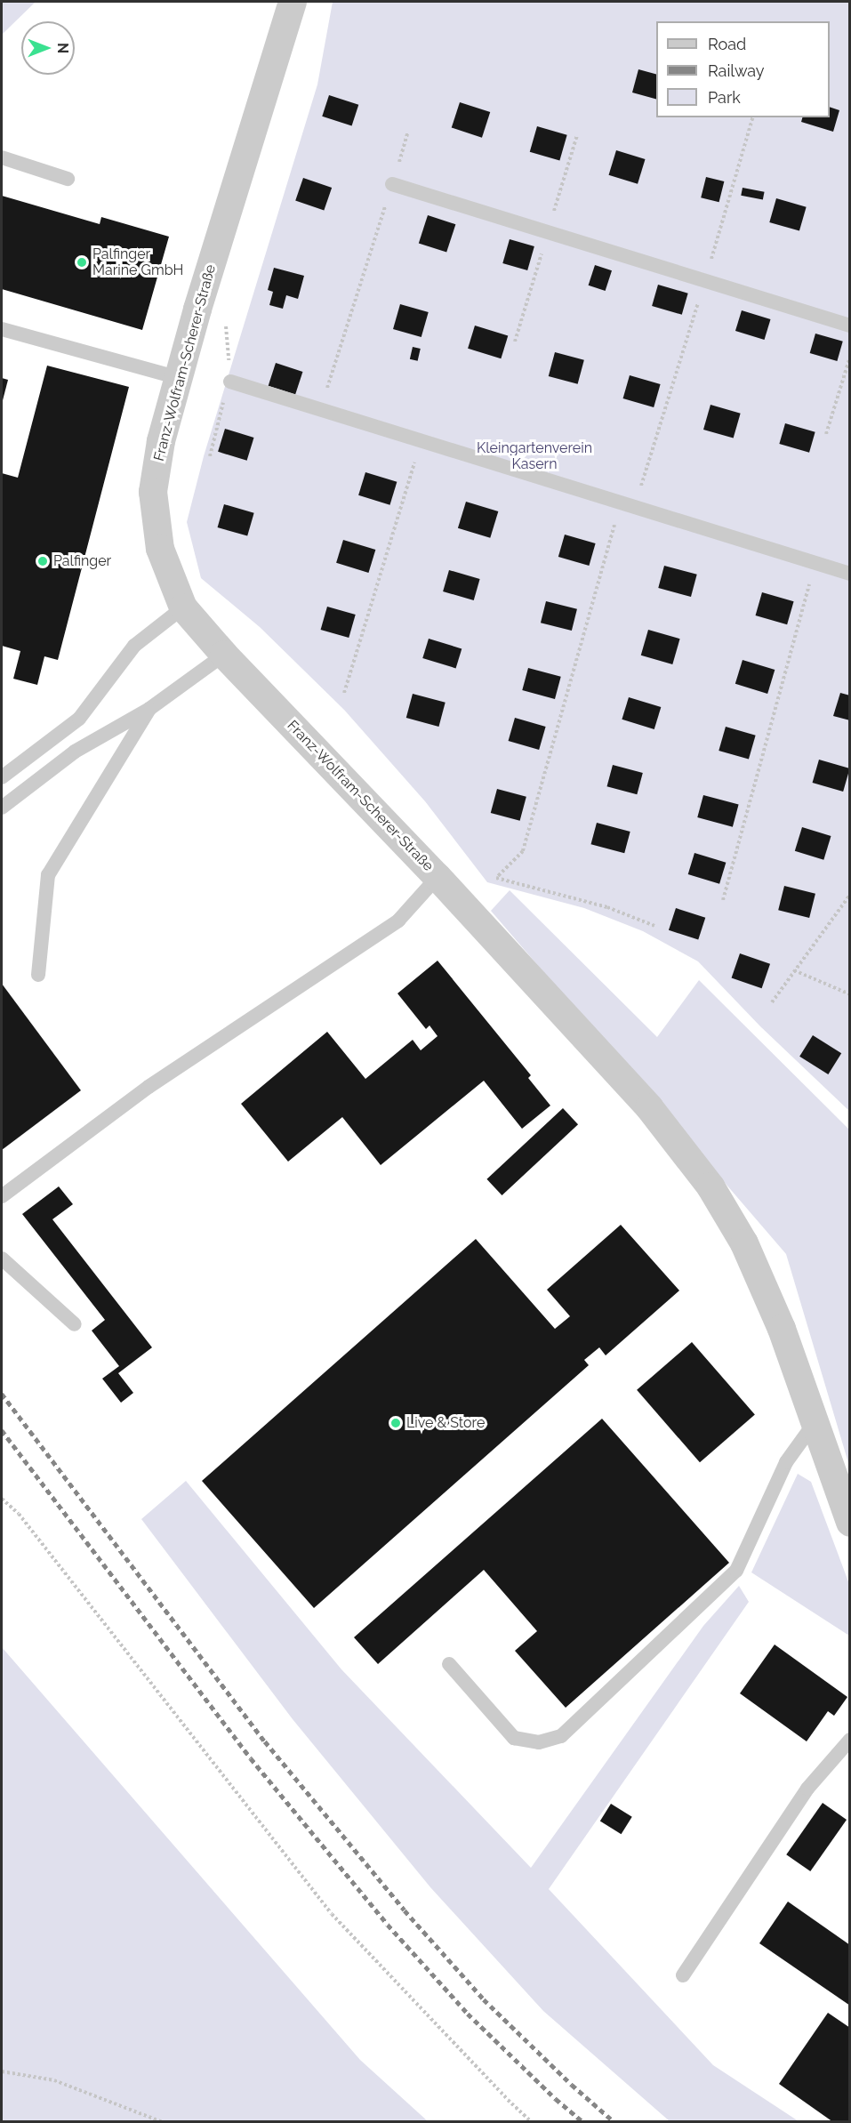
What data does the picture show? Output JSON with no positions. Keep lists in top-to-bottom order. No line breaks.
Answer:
{"streets":{"street":["Franz-Wolfram-Scherer-Straße"]},"parks":["Kleingartenverein Kasern"],"places":["Palfinger Marine GmbH","Palfinger","Live & Store"],"legend":["Road","Railway","Park"],"north":"right"}
